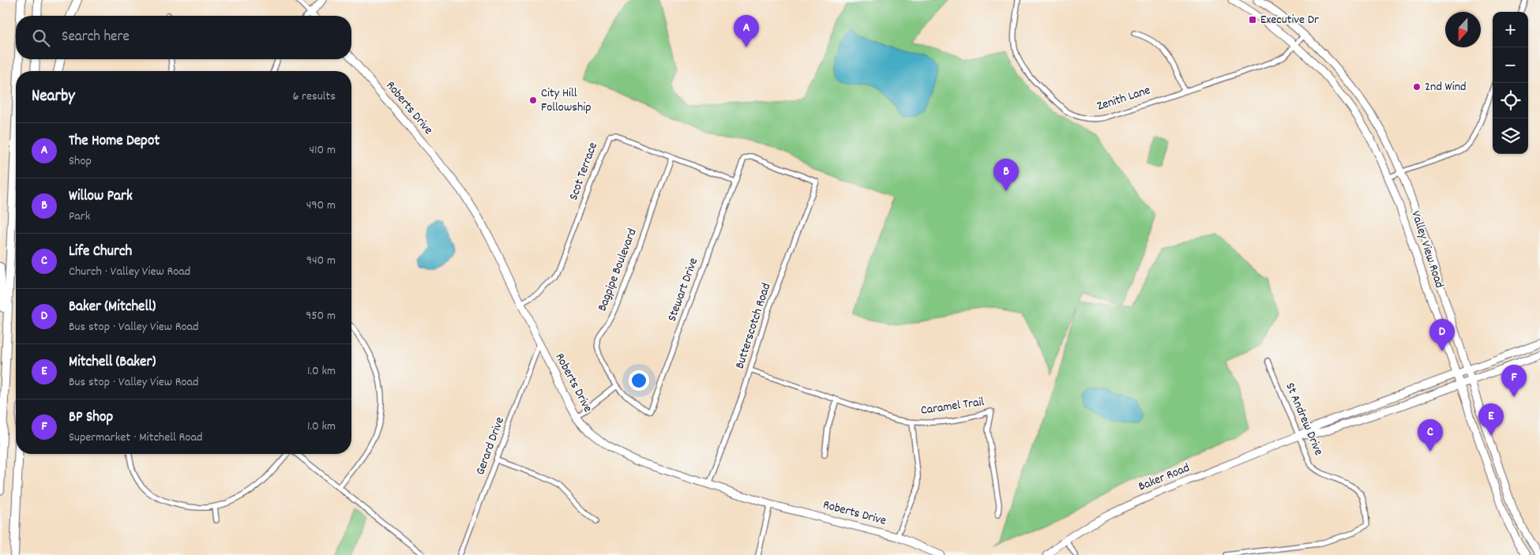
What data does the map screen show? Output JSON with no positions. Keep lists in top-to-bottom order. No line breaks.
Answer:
{"streets":{"main road":["Roberts Drive","Valley View Road","Baker Road"],"street":["Zenith Lane","Scot Terrace","Bagpipe Boulevard","Stewart Drive","Butterscotch Road","Caramel Trail","St Andrew Drive","Gerard Drive"]},"crossings":[["Zenith Lane","Valley View Road"],["Roberts Drive","Scot Terrace"],["Roberts Drive","Butterscotch Road"],["Roberts Drive","Gerard Drive"],["Scot Terrace","Bagpipe Boulevard"],["Scot Terrace","Stewart Drive"],["Valley View Road","Baker Road"],["Bagpipe Boulevard","Stewart Drive"],["Stewart Drive","Butterscotch Road"],["Butterscotch Road","Caramel Trail"],["St Andrew Drive","Baker Road"]],"places":{"transit":["Executive Dr"],"other":["2nd Wind","City Hill Followship"]},"north":"bottom","page":{"map_buttons":["+","−"],"pins":["A","B","D","F","E","C"],"search":"Search here","heading":["Nearby","6 results"],"list":[{"mark":"A","name":"The Home Depot","note":"Shop","value":"410 m"},{"mark":"B","name":"Willow Park","note":"Park","value":"490 m"},{"mark":"C","name":"Life Church","note":"Church · Valley View Road","value":"940 m"},{"mark":"D","name":"Baker (Mitchell)","note":"Bus stop · Valley View Road","value":"950 m"},{"mark":"E","name":"Mitchell (Baker)","note":"Bus stop · Valley View Road","value":"1.0 km"},{"mark":"F","name":"BP Shop","note":"Supermarket · Mitchell Road","value":"1.0 km"}]}}
